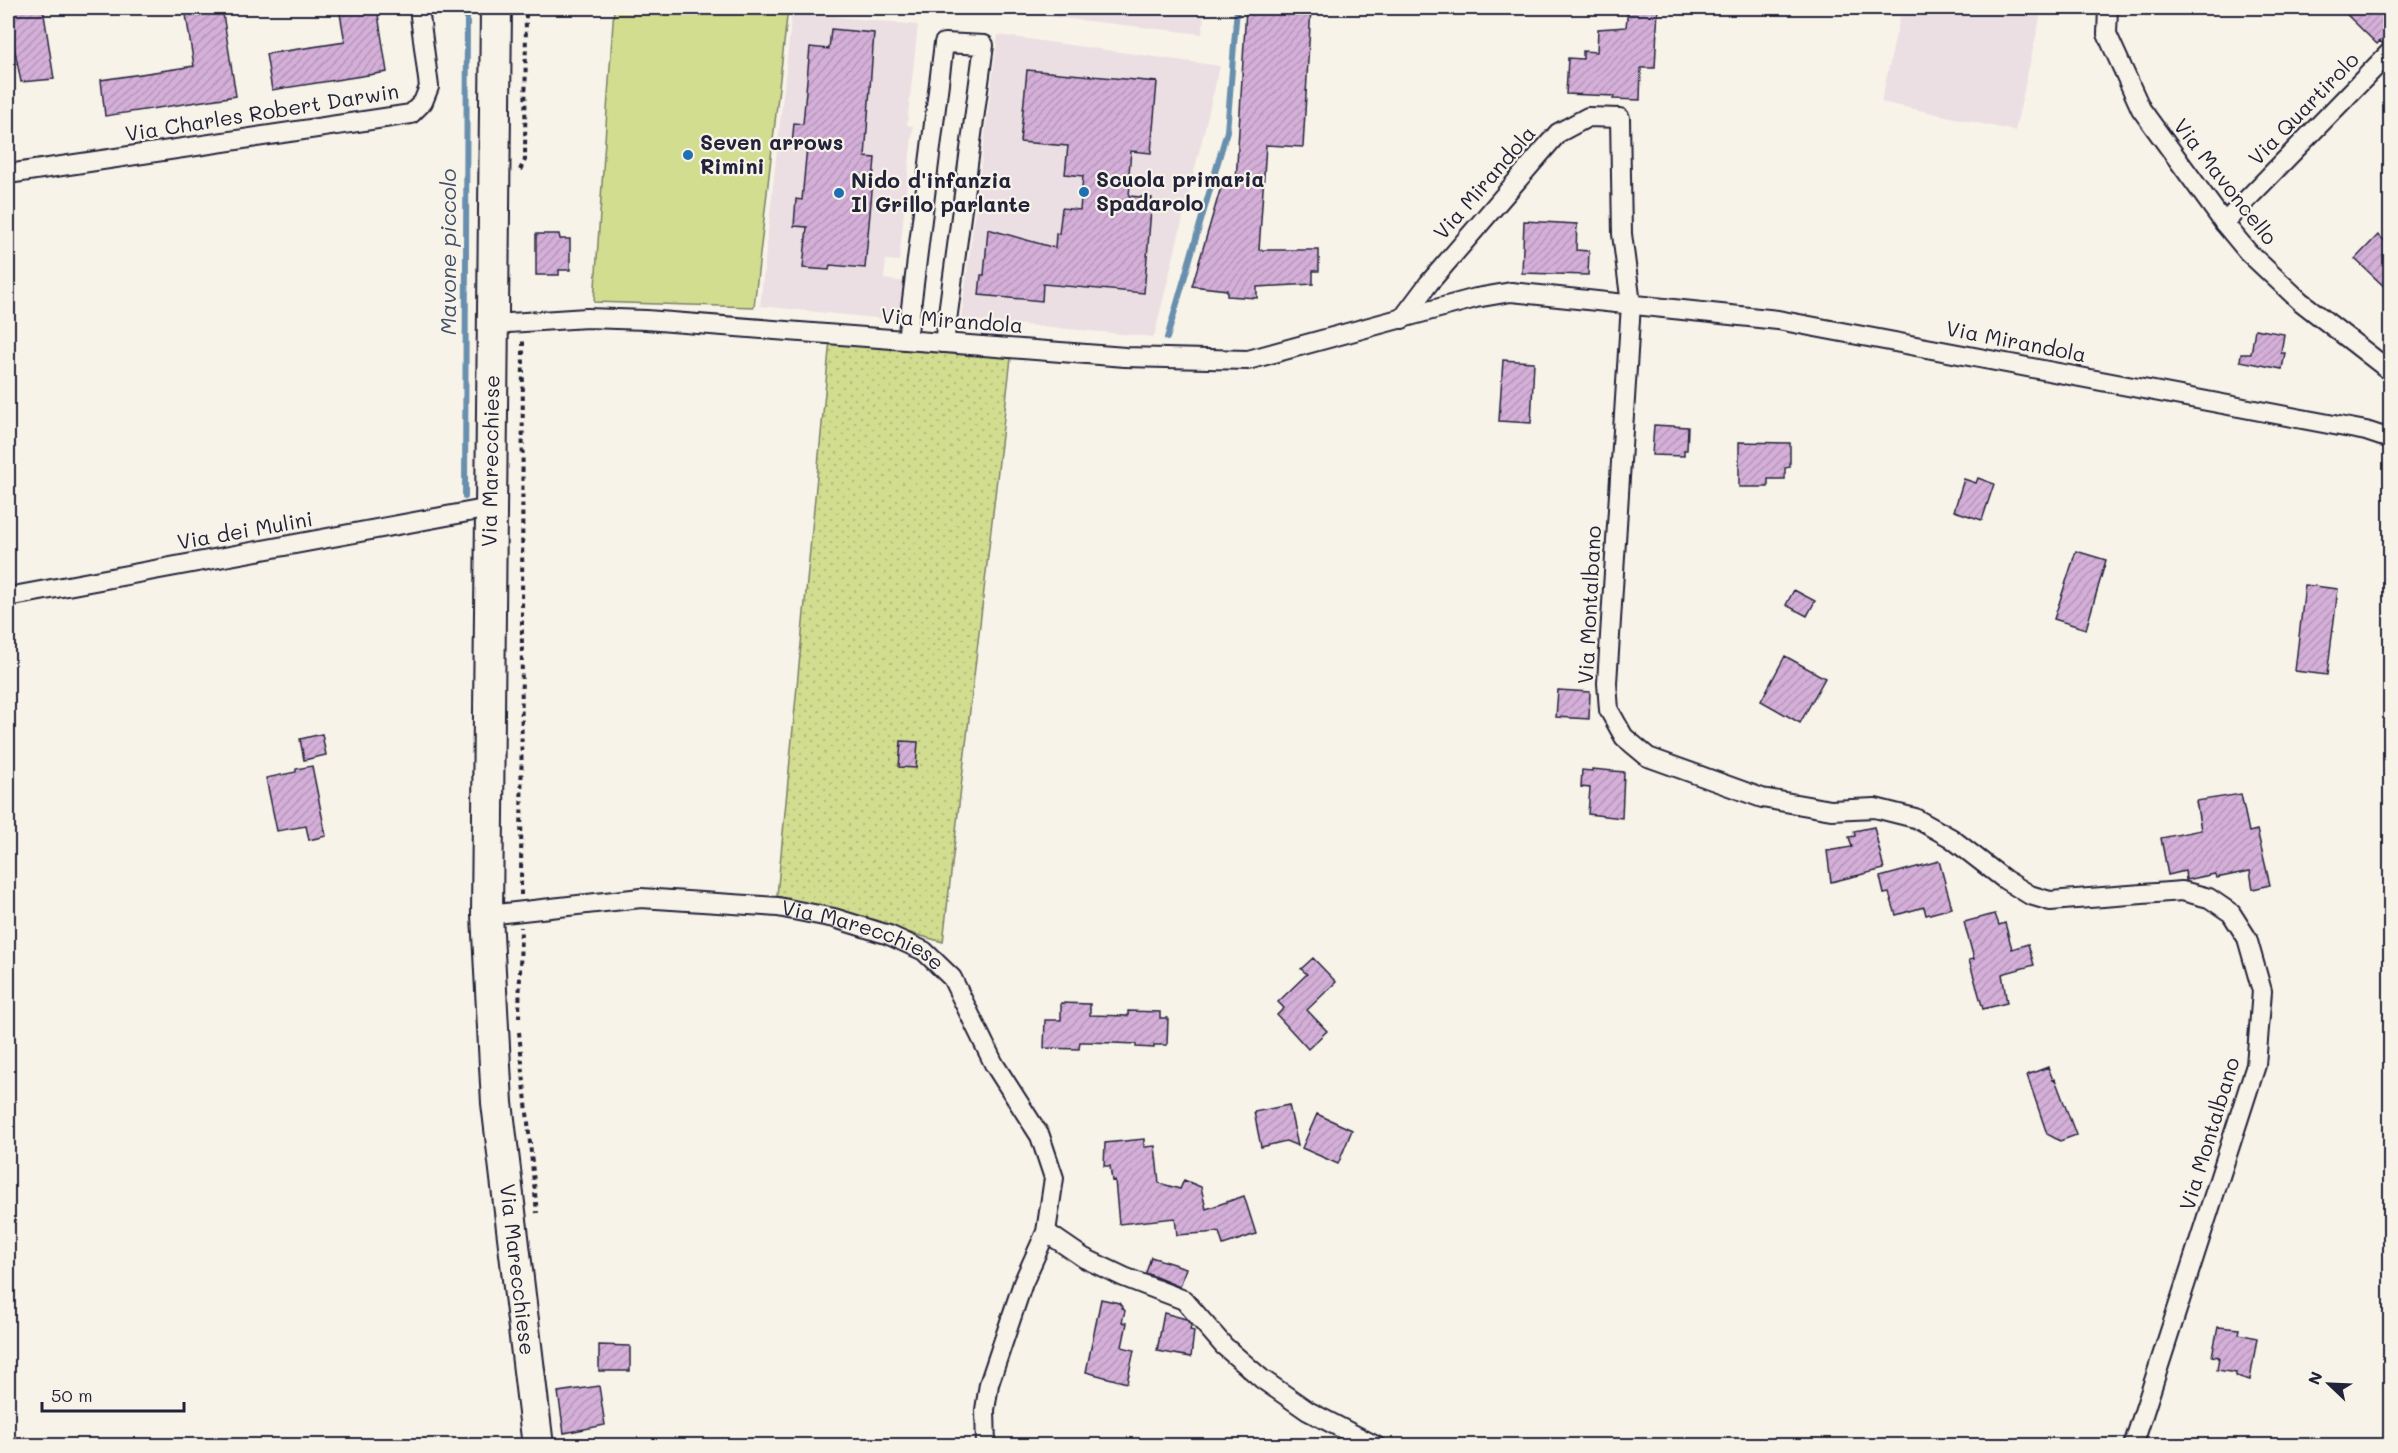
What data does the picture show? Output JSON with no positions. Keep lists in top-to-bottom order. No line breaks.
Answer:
{"streets":{"main road":["Via Marecchiese"],"street":["Via Quartirolo","Via Charles Robert Darwin","Via Mavoncello","Via Mirandola","Via dei Mulini","Via Montalbano"]},"crossings":[["Via Quartirolo","Via Mavoncello"],["Via Mirandola","Via Marecchiese"],["Via Mirandola","Via Montalbano"],["Via Marecchiese","Via dei Mulini"]],"water":["Mavone piccolo"],"places":["Seven arrows Rimini","Scuola primaria Spadarolo","Nido d'infanzia Il Grillo parlante"],"scale_bar":"50 m","north":"top left"}
